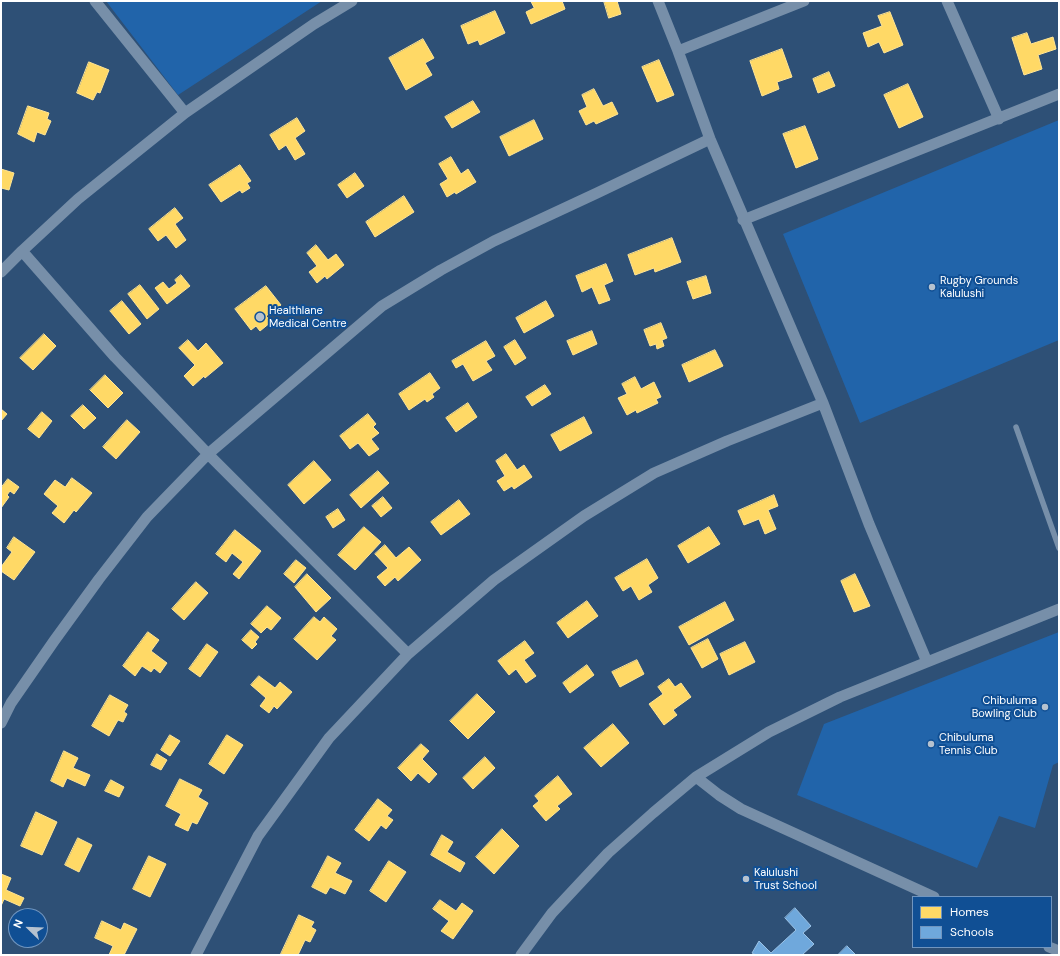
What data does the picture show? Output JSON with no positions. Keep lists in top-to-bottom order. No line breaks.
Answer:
{"places":["Rugby Grounds Kalulushi","Healthlane Medical Centre","Chibuluma Bowling Club","Chibuluma Tennis Club","Kalulushi Trust School"],"legend":["Homes","Schools"],"north":"top left"}
